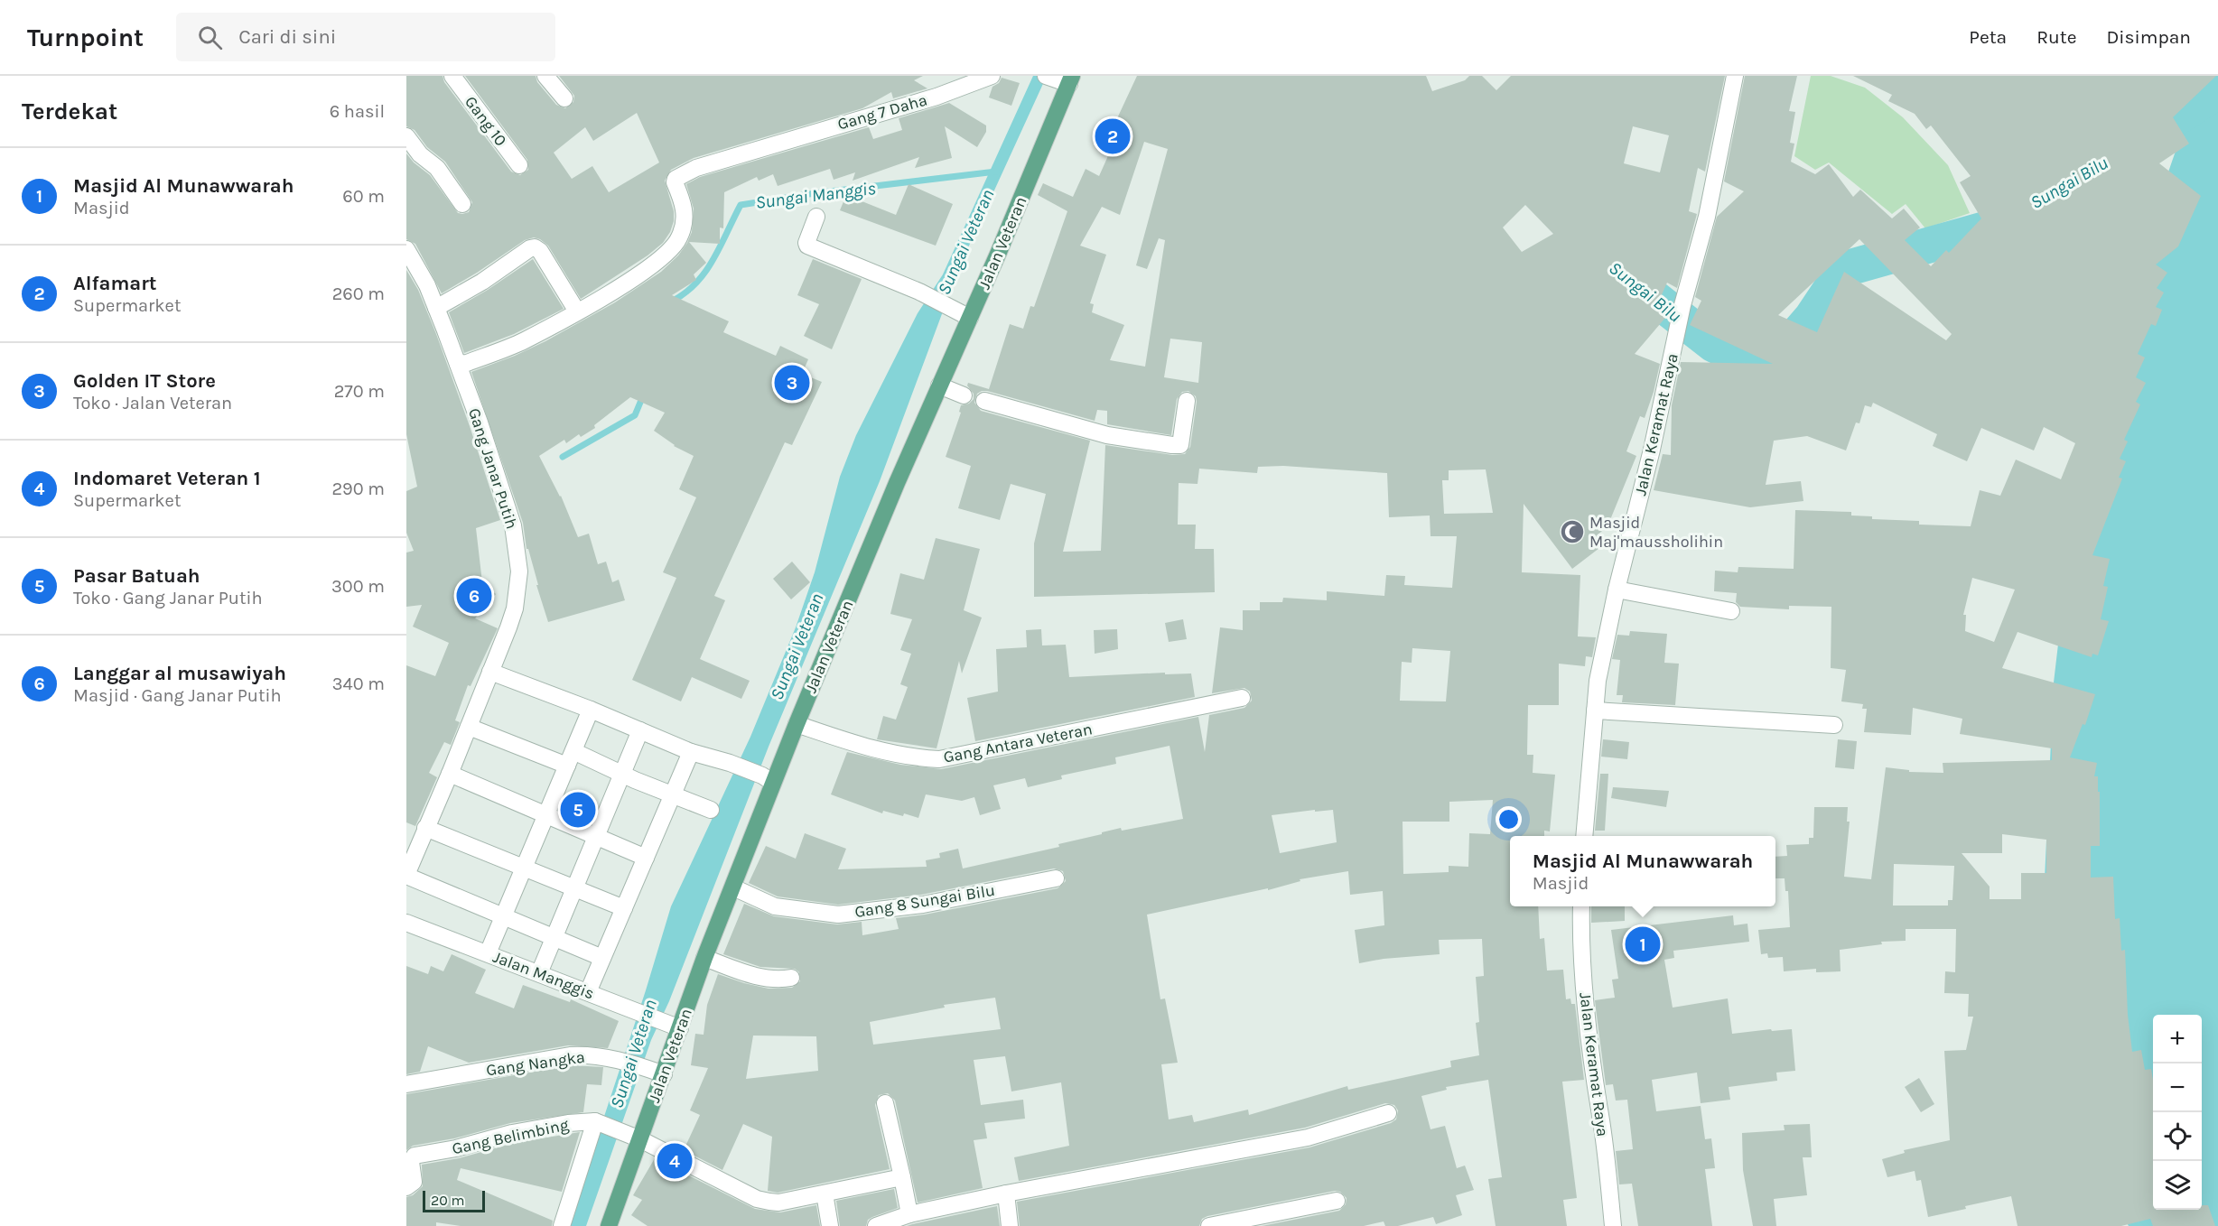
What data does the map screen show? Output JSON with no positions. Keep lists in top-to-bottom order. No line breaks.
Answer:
{"streets":{"main road":["Jalan Veteran"],"street":["Gang 7 Daha","Gang 10","Jalan Keramat Raya","Gang Janar Putih","Gang Antara Veteran","Gang 8 Sungai Bilu","Jalan Manggis","Gang Nangka","Gang Belimbing"]},"crossings":[["Jalan Veteran","Gang Antara Veteran"],["Jalan Veteran","Gang 8 Sungai Bilu"],["Jalan Veteran","Jalan Manggis"],["Jalan Veteran","Gang Nangka"],["Jalan Veteran","Gang Belimbing"]],"water":["Sungai Bilu","Sungai Manggis","Sungai Veteran"],"places":{"mosque":["Masjid Maj'maussholihin"]},"scale_bar":"20 m","page":{"header":"Turnpoint","search":"Cari di sini","nav":["Peta","Rute","Disimpan"],"heading":["Terdekat","6 hasil"],"pins":["2","3","6","5","1","4"],"list":[{"mark":"1","name":"Masjid Al Munawwarah","note":"Masjid","value":"60 m"},{"mark":"2","name":"Alfamart","note":"Supermarket","value":"260 m"},{"mark":"3","name":"Golden IT Store","note":"Toko · Jalan Veteran","value":"270 m"},{"mark":"4","name":"Indomaret Veteran 1","note":"Supermarket","value":"290 m"},{"mark":"5","name":"Pasar Batuah","note":"Toko · Gang Janar Putih","value":"300 m"},{"mark":"6","name":"Langgar al musawiyah","note":"Masjid · Gang Janar Putih","value":"340 m"}],"popup":["Masjid Al Munawwarah","Masjid"],"map_buttons":["+","−"],"scale":"20 m"}}
